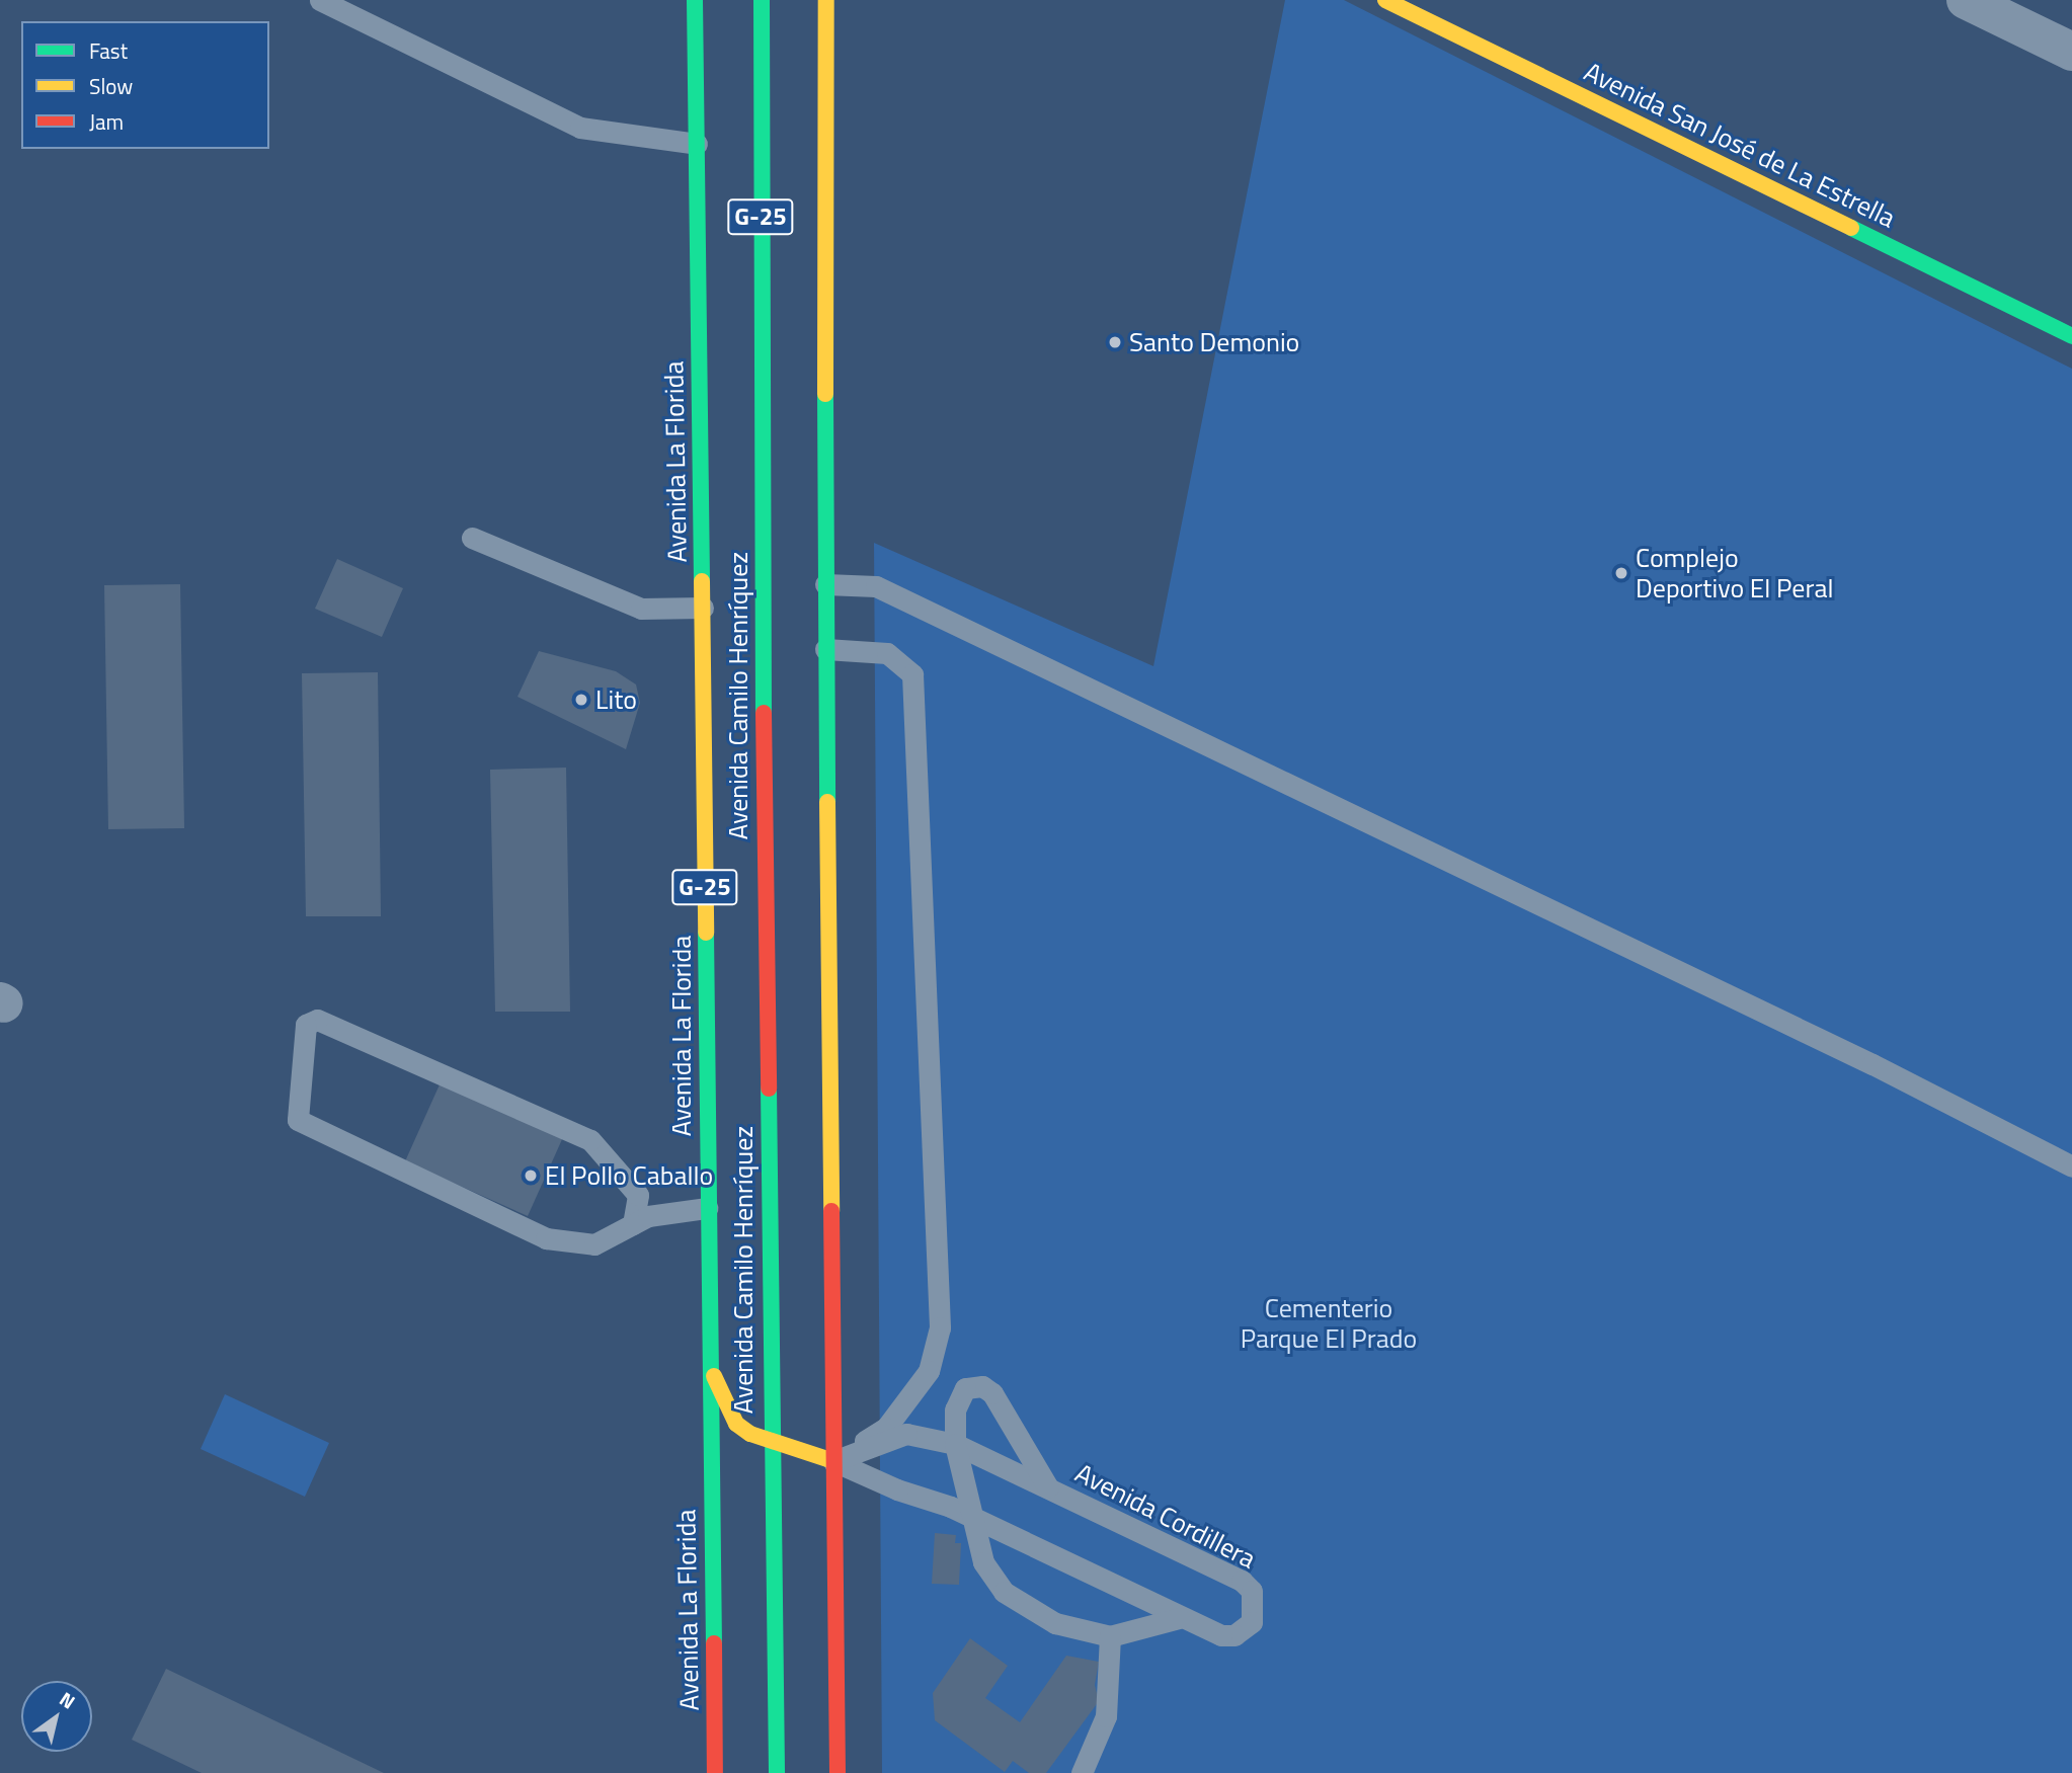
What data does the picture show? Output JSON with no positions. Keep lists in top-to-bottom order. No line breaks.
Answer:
{"streets":{"main road":["Avenida San José de La Estrella","G-25","Avenida La Florida","Avenida Camilo Henríquez"],"lane":["Avenida Cordillera"]},"parks":["Cementerio Parque El Prado"],"places":["Santo Demonio","Complejo Deportivo El Peral","Lito","El Pollo Caballo"],"legend":["Fast","Slow","Jam"],"north":"top right"}
